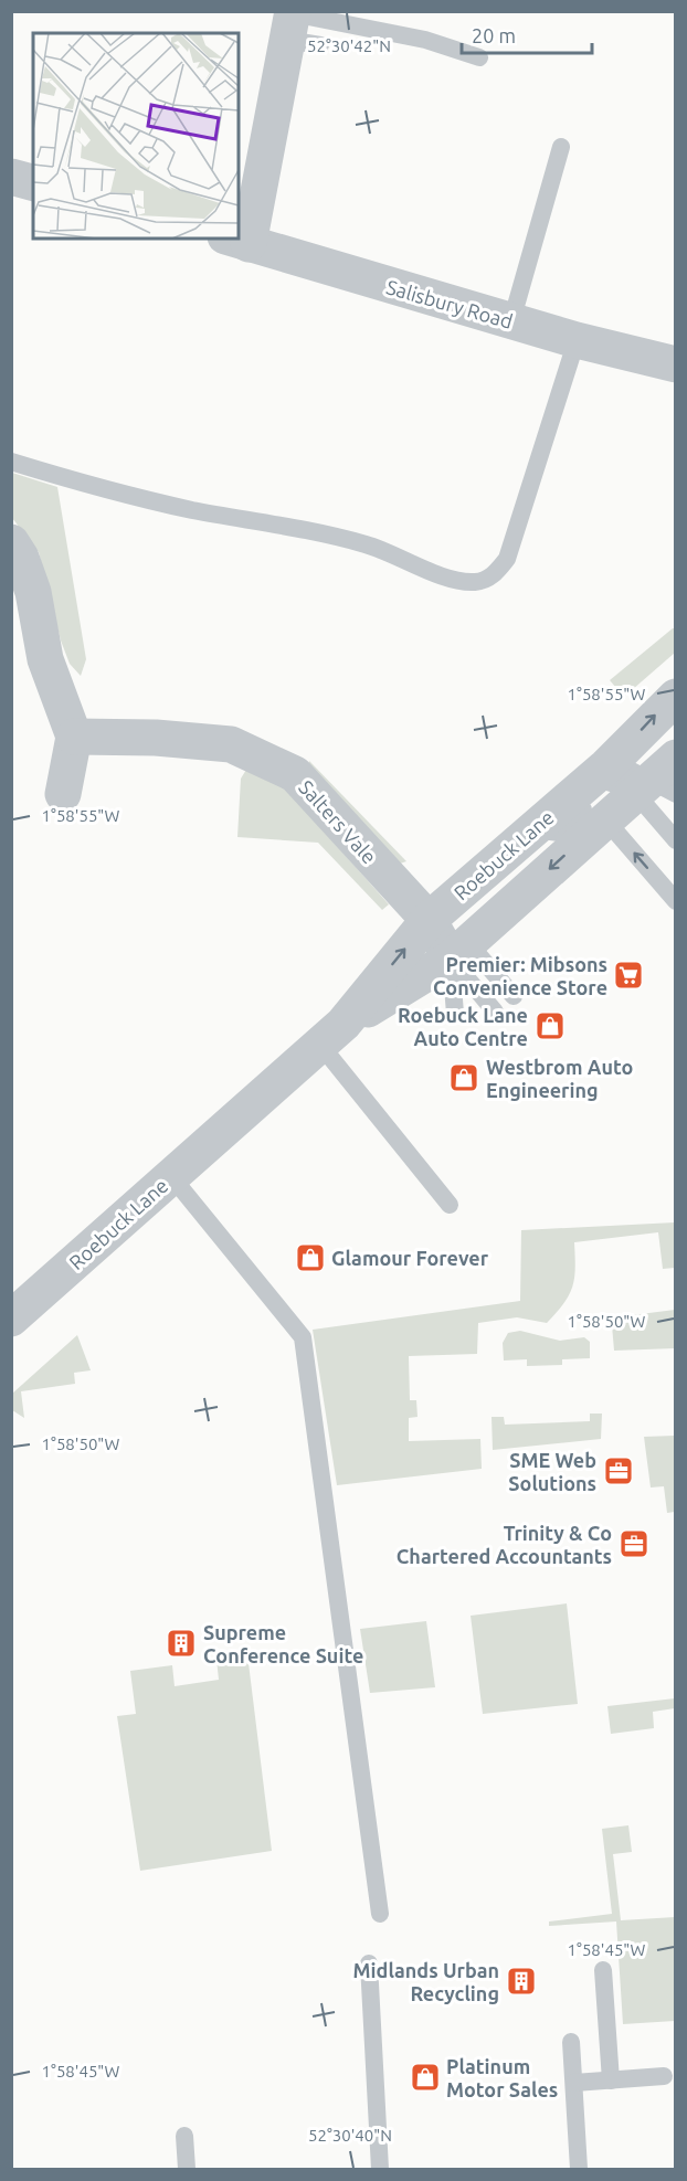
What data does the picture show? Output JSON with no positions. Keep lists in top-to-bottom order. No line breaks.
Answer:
{"streets":{"street":["Salisbury Road","Salters Vale","Roebuck Lane"]},"crossings":[["Salters Vale","Roebuck Lane"]],"places":{"supermarket":["Premier: Mibsons Convenience Store"],"shop":["Roebuck Lane Auto Centre","Westbrom Auto Engineering","Glamour Forever","Platinum Motor Sales"],"office":["SME Web Solutions","Trinity & Co Chartered Accountants"],"building":["Supreme Conference Suite","Midlands Urban Recycling"]},"scale_bar":"20 m","coordinates":["52°30'42\"N","1°58'55\"W","1°58'50\"W","1°58'45\"W","52°30'40\"N"]}
